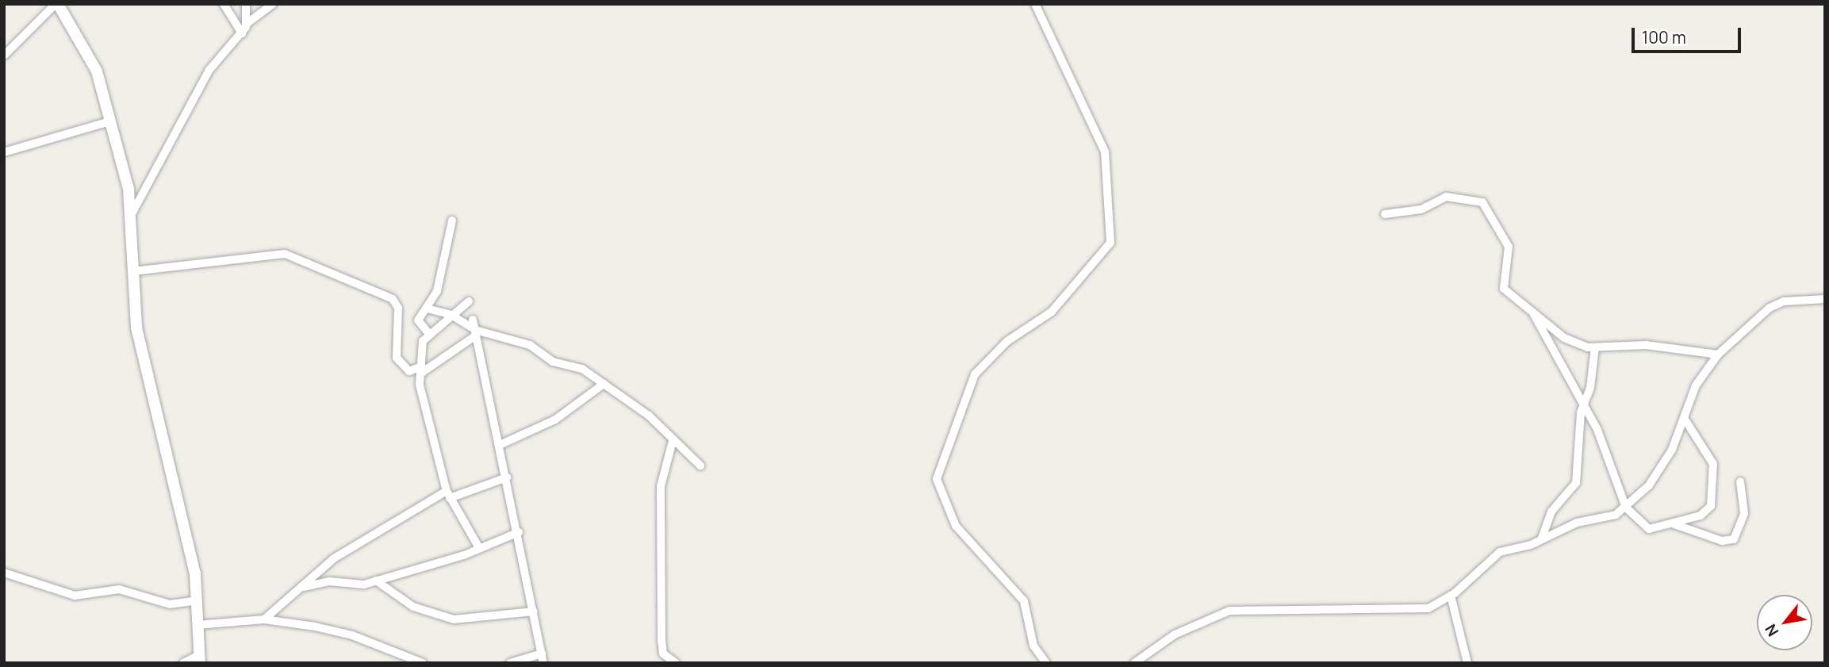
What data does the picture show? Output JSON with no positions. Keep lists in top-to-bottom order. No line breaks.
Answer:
{"scale_bar":"100 m","north":"bottom left"}
